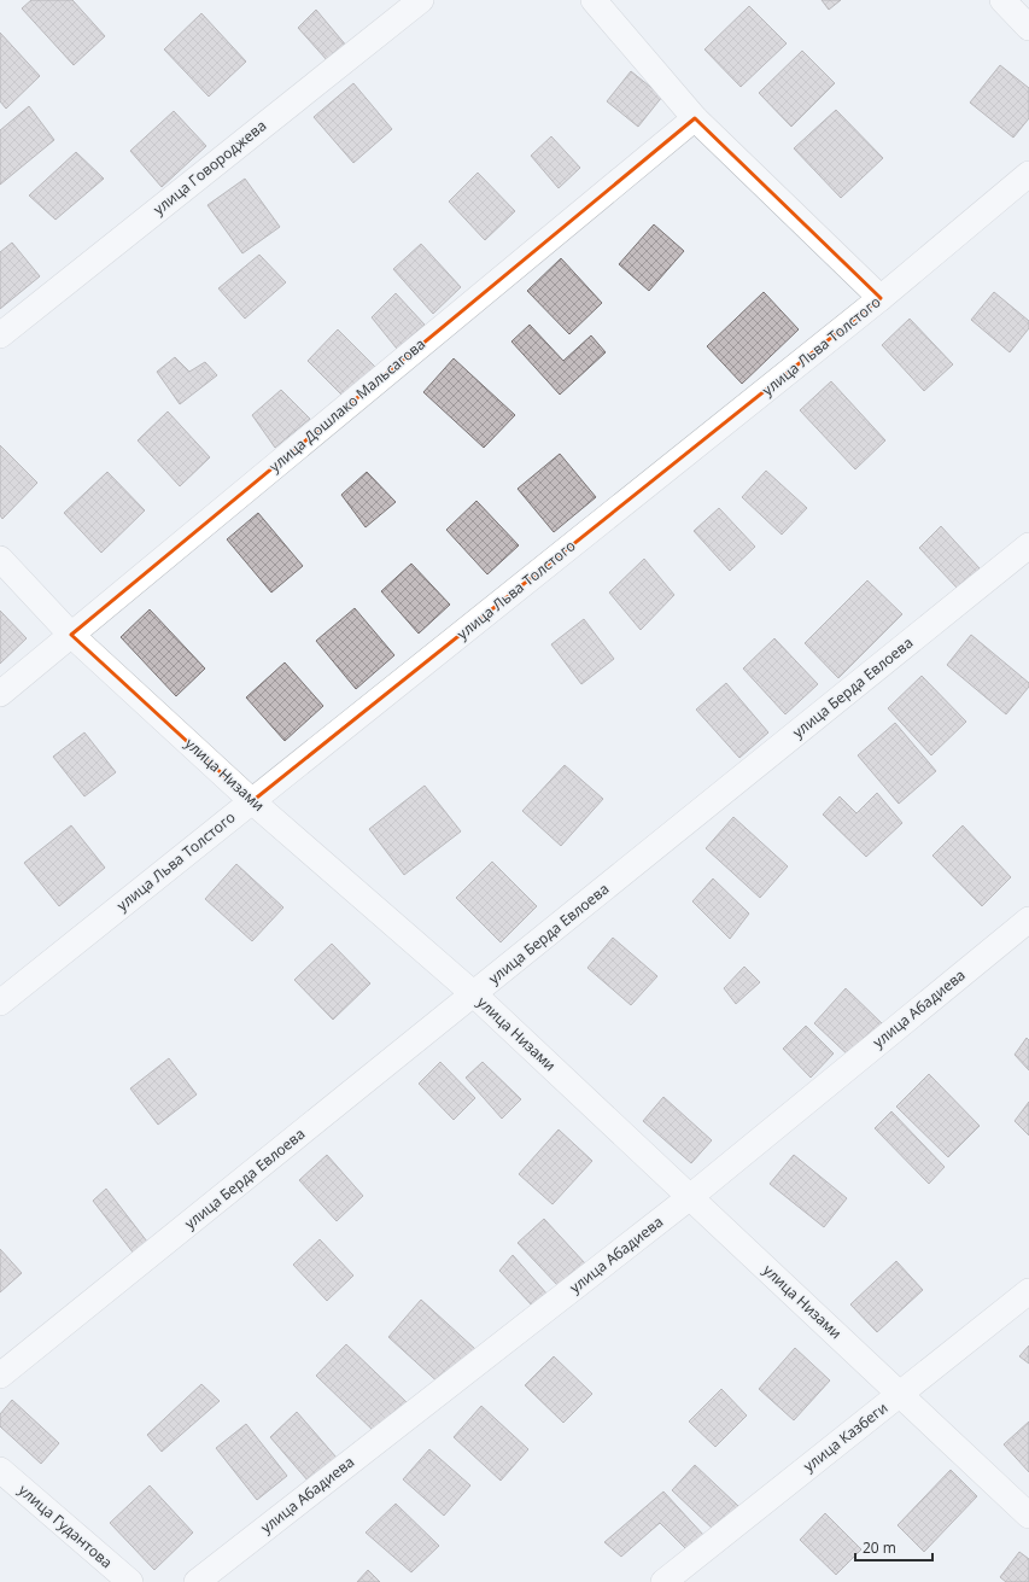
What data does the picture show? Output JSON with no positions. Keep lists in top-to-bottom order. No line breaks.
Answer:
{"streets":{"street":["улица Говороджева","улица Льва Толстого","улица Дошлако Мальсагова","улица Берда Евлоева","улица Низами","улица Абадиева","улица Казбеги","улица Гудантова"]},"crossings":[["улица Льва Толстого","улица Низами"],["улица Дошлако Мальсагова","улица Низами"],["улица Берда Евлоева","улица Низами"],["улица Низами","улица Абадиева"],["улица Низами","улица Казбеги"]],"scale_bar":"20 m"}
